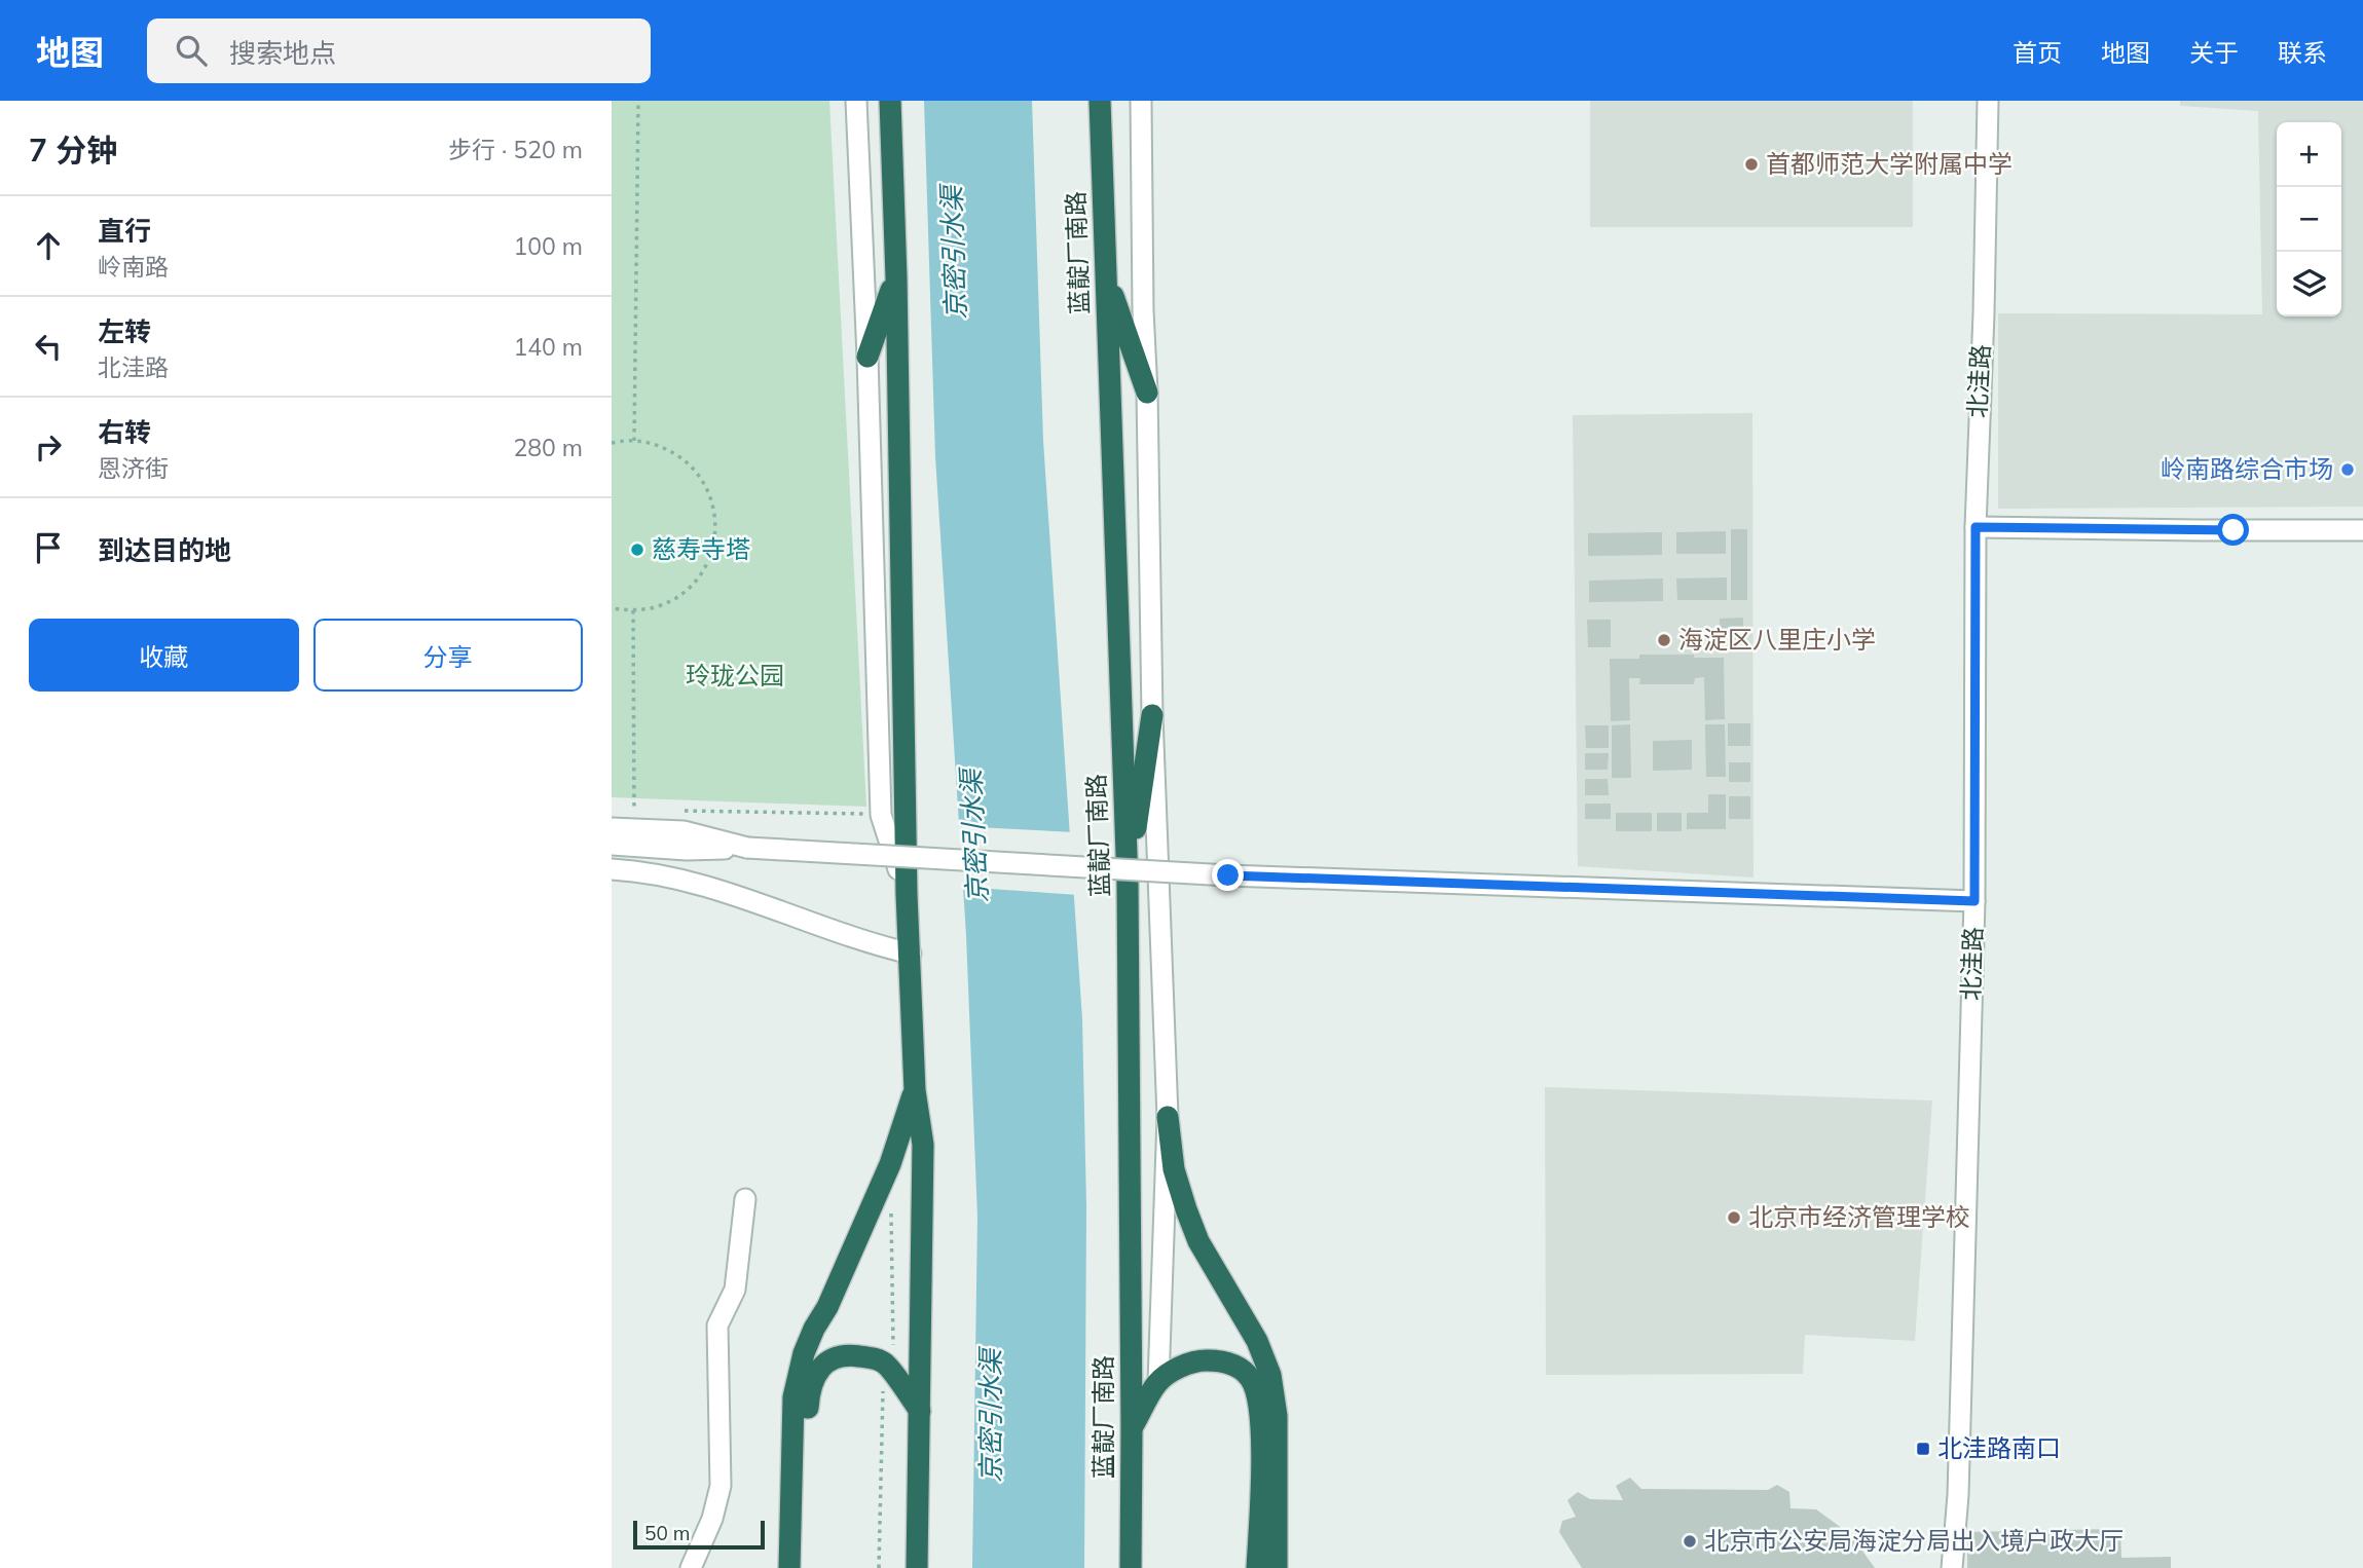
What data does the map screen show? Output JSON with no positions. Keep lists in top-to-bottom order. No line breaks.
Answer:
{"streets":{"highway":["蓝靛厂南路"],"street":["北洼路"]},"water":["京密引水渠"],"parks":["玲珑公园"],"places":{"other":["首都师范大学附属中学","岭南路综合市场","慈寿寺塔","海淀区八里庄小学","北京市经济管理学校","北京市公安局海淀分局出入境户政大厅"],"transit":["北洼路南口"]},"scale_bar":"50 m","page":{"header":"地图","search":"搜索地点","nav":["首页","地图","关于","联系"],"heading":["7 分钟","步行 · 520 m"],"map_buttons":["+","−"],"list":[["直行","岭南路","100 m"],["左转","北洼路","140 m"],["右转","恩济街","280 m"],"到达目的地"],"buttons":["收藏","分享"],"scale":"50 m"}}
